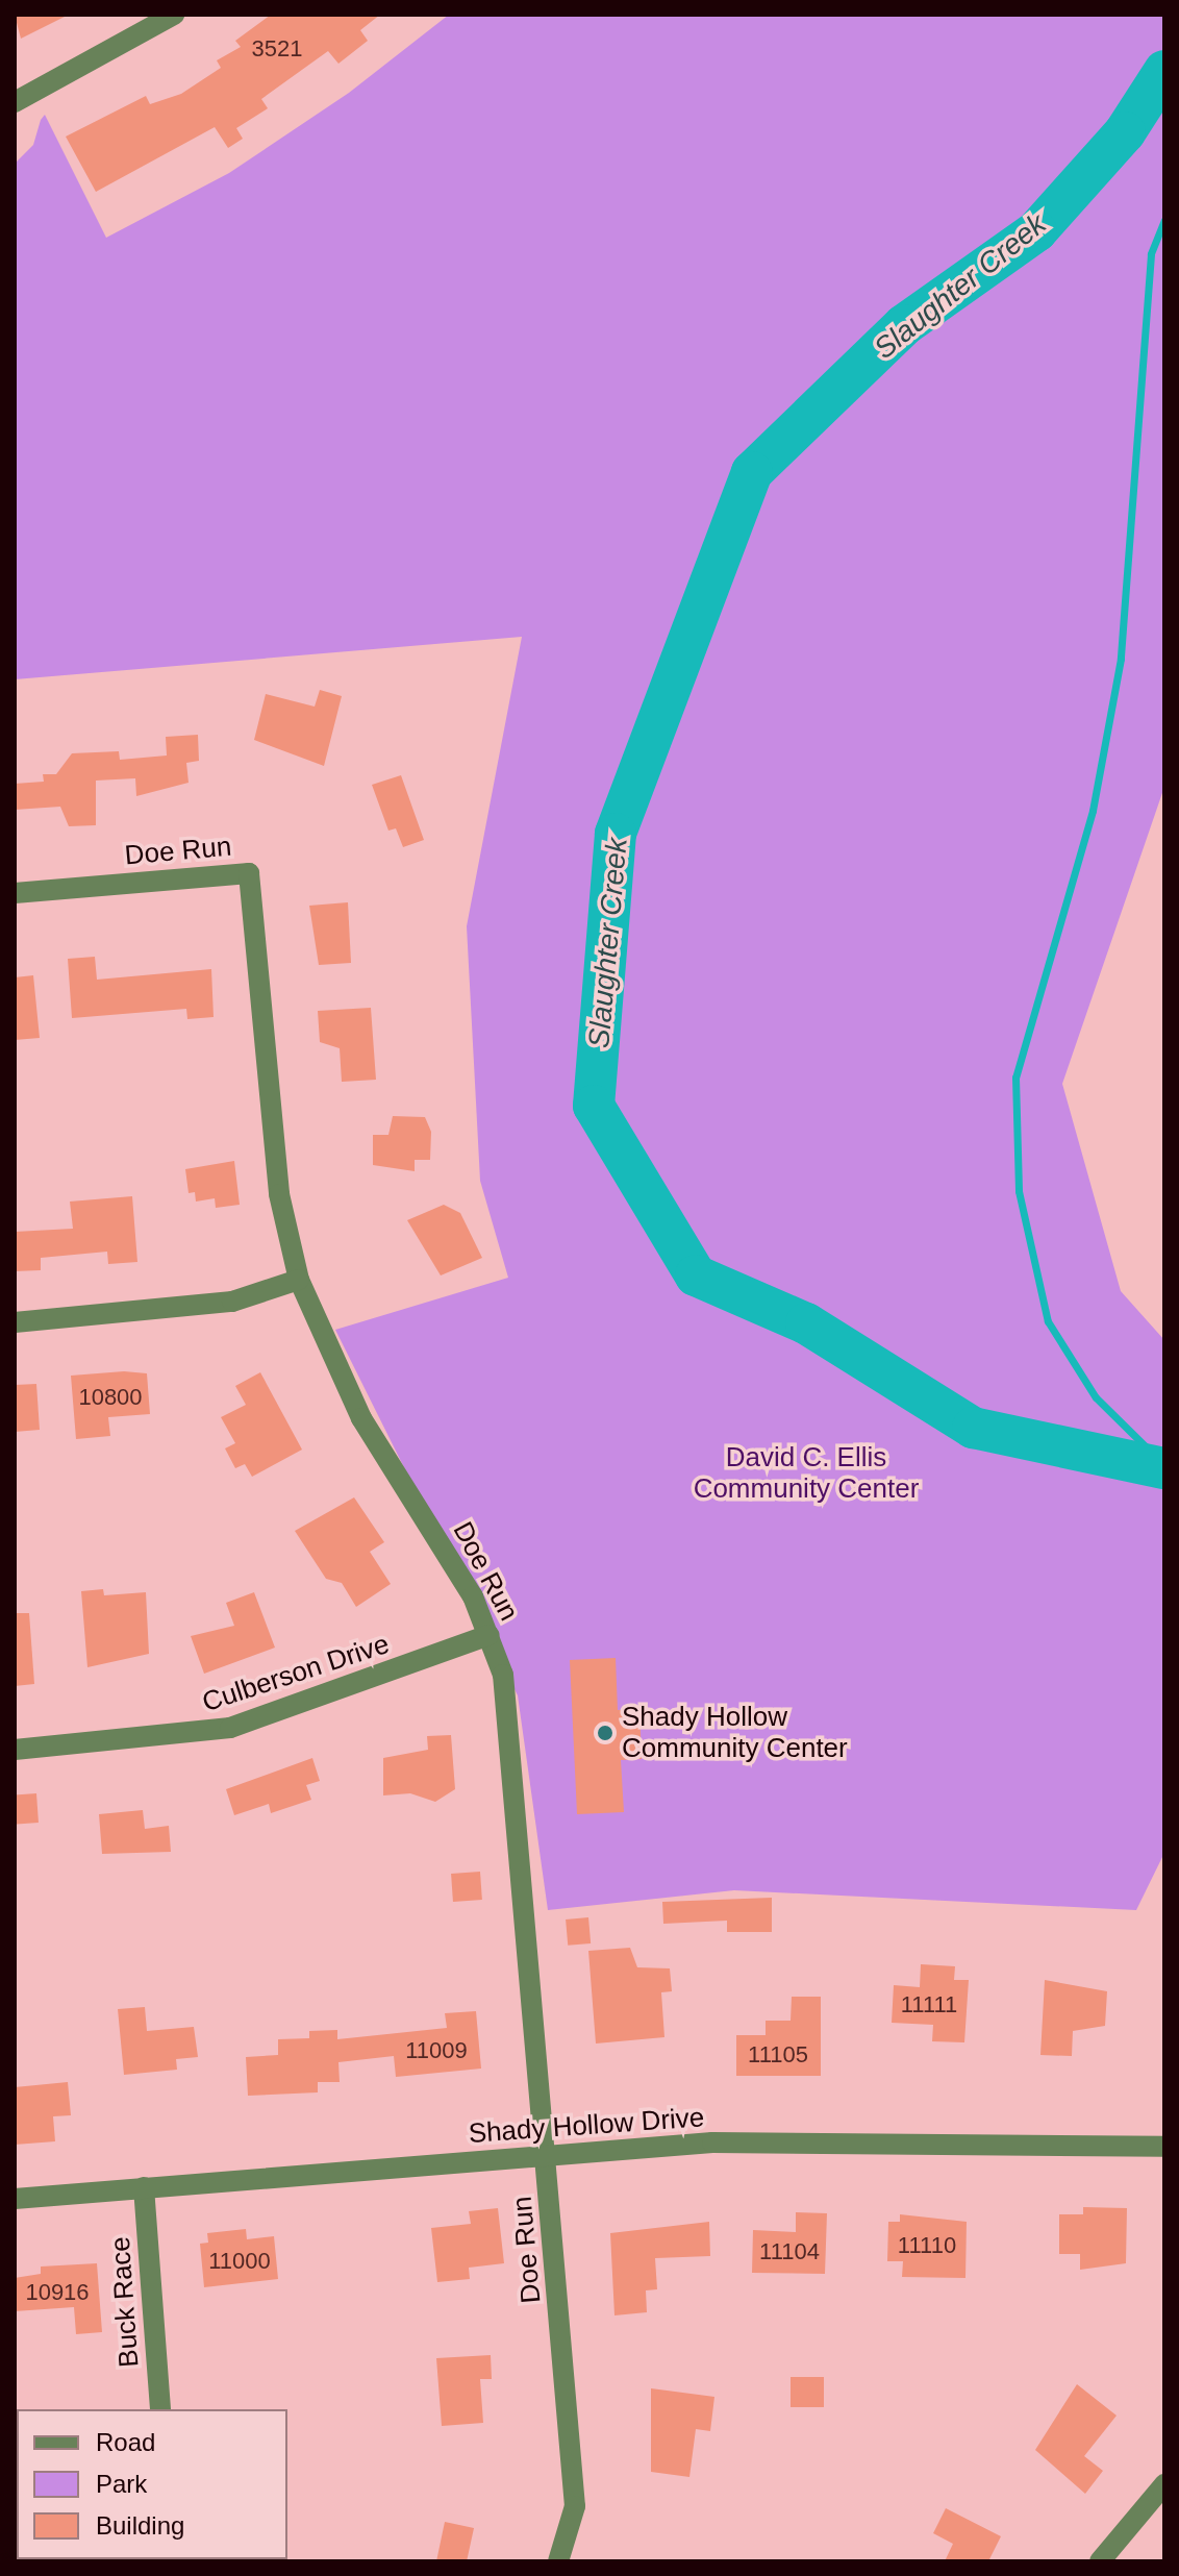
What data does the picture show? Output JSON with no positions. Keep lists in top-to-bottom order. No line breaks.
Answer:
{"streets":{"street":["Doe Run","Culberson Drive","Shady Hollow Drive","Buck Race"]},"crossings":[["Doe Run","Culberson Drive"],["Doe Run","Shady Hollow Drive"],["Shady Hollow Drive","Buck Race"]],"water":["Slaughter Creek"],"parks":["David C. Ellis Community Center"],"places":["Shady Hollow Community Center"],"house_numbers":["3521","10800","11111","11009","11105","11110","11104","11000","10916"],"legend":["Road","Park","Building"]}
